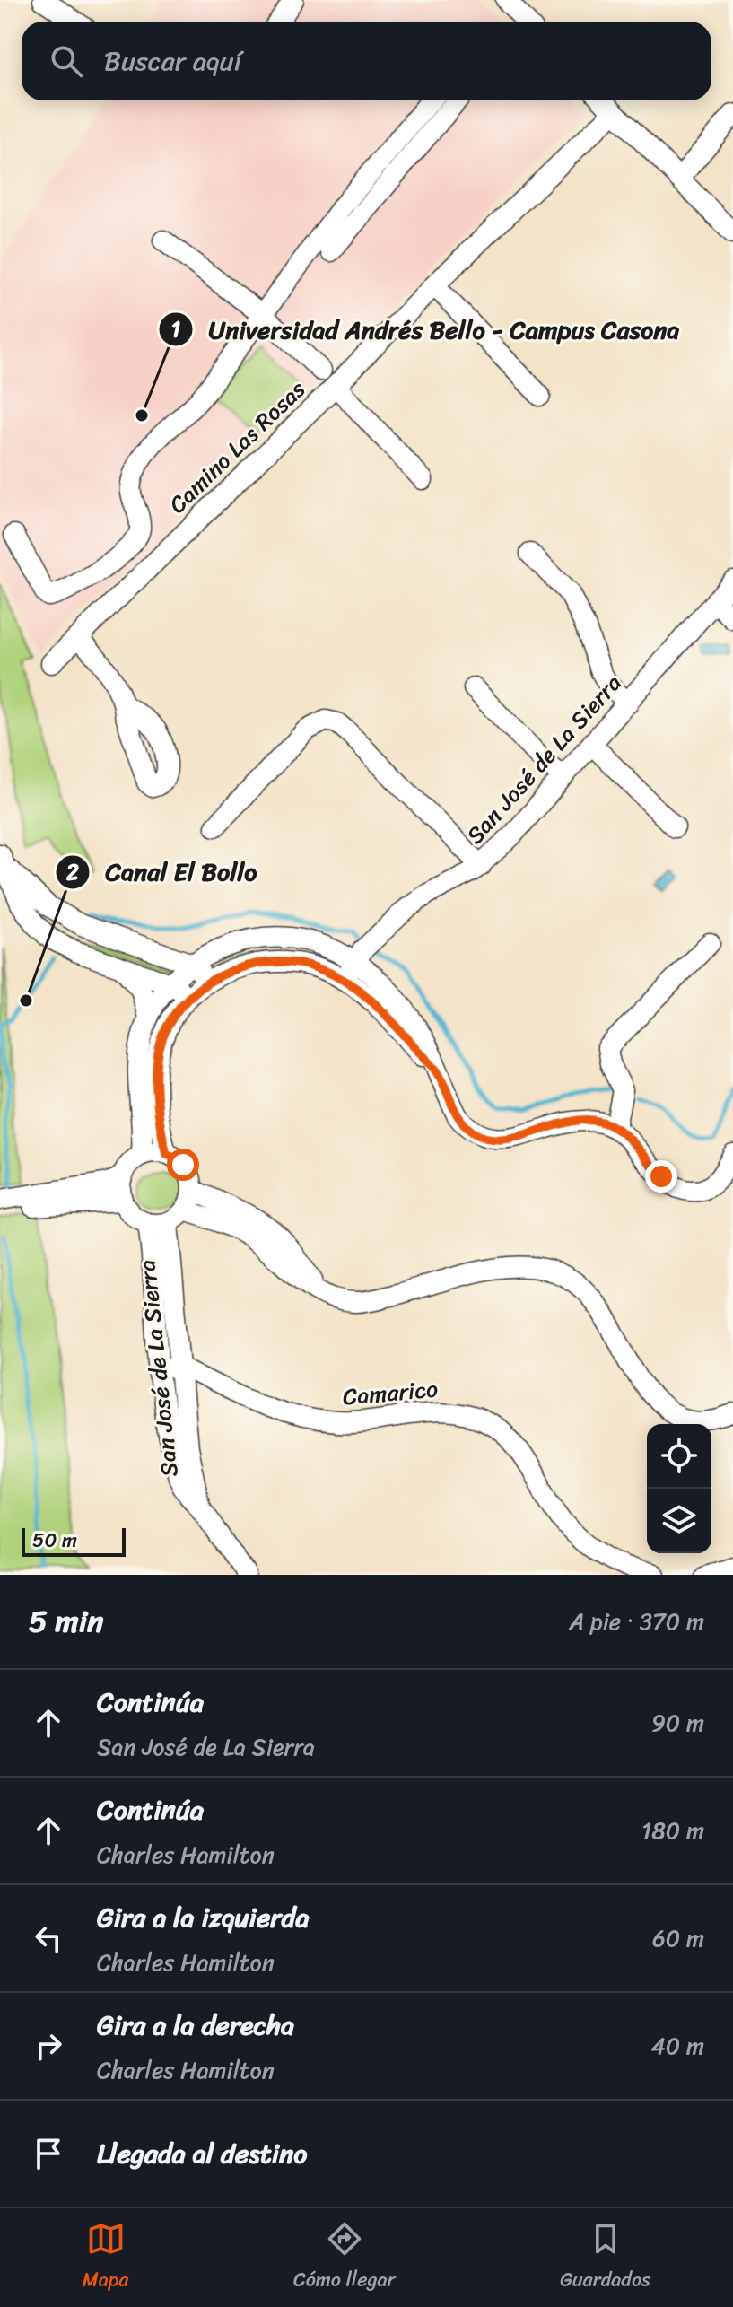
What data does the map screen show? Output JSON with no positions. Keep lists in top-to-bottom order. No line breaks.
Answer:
{"streets":{"street":["Camino Las Rosas","San José de La Sierra","Camarico"]},"crossings":[["San José de La Sierra","Camarico"]],"places":["Universidad Andrés Bello - Campus Casona","Canal El Bollo"],"scale_bar":"50 m","page":{"search":"Buscar aquí","scale":"50 m","heading":["5 min","A pie · 370 m"],"list":[["Continúa","San José de La Sierra","90 m"],["Continúa","Charles Hamilton","180 m"],["Gira a la izquierda","Charles Hamilton","60 m"],["Gira a la derecha","Charles Hamilton","40 m"],"Llegada al destino"],"nav":["Mapa","Cómo llegar","Guardados"]}}
